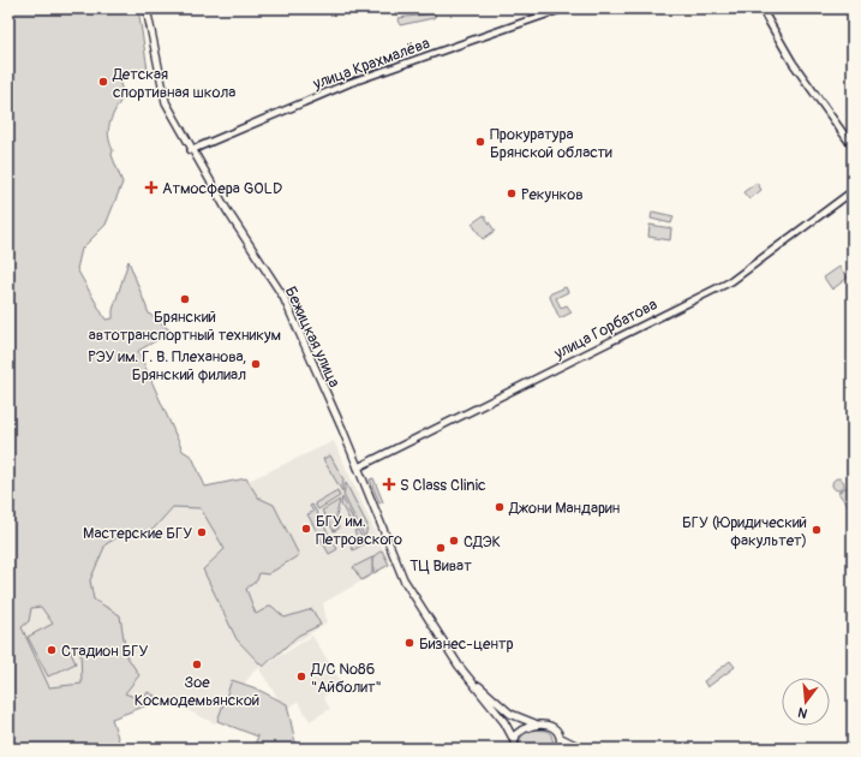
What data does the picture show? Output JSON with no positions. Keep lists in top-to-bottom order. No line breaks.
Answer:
{"streets":{"main road":["улица Крахмалёва","улица Горбатова","Бежицкая улица"]},"crossings":[["улица Крахмалёва","Бежицкая улица"],["улица Горбатова","Бежицкая улица"]],"places":{"other":["Детская спортивная школа","Прокуратура Брянской области","Рекунков","Брянский автотранспортный техникум","РЭУ им. Г. В. Плеханова, Брянский филиал","Джони Мандарин","БГУ им. Петровского","БГУ (Юридический факультет)","Мастерские БГУ","СДЭК","ТЦ Виват","Бизнес-центр","Стадион БГУ","Зое Космодемьянской","Д/С №86 \"Айболит\""],"health":["Атмосфера GOLD","S Class Clinic"]},"north":"bottom"}
